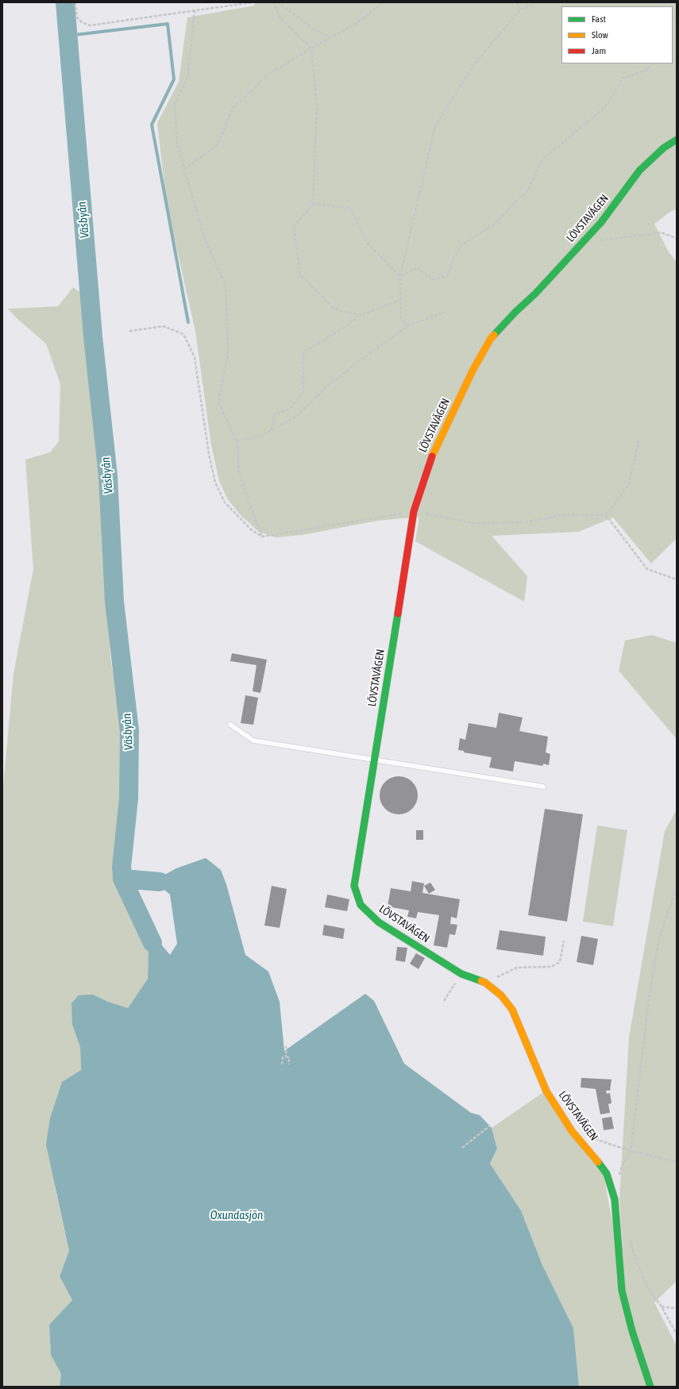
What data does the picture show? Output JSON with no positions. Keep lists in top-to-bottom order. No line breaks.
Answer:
{"streets":{"street":["LÖVSTAVÄGEN"]},"water":["Väsbyån","Oxundasjön"],"legend":["Fast","Slow","Jam"]}
